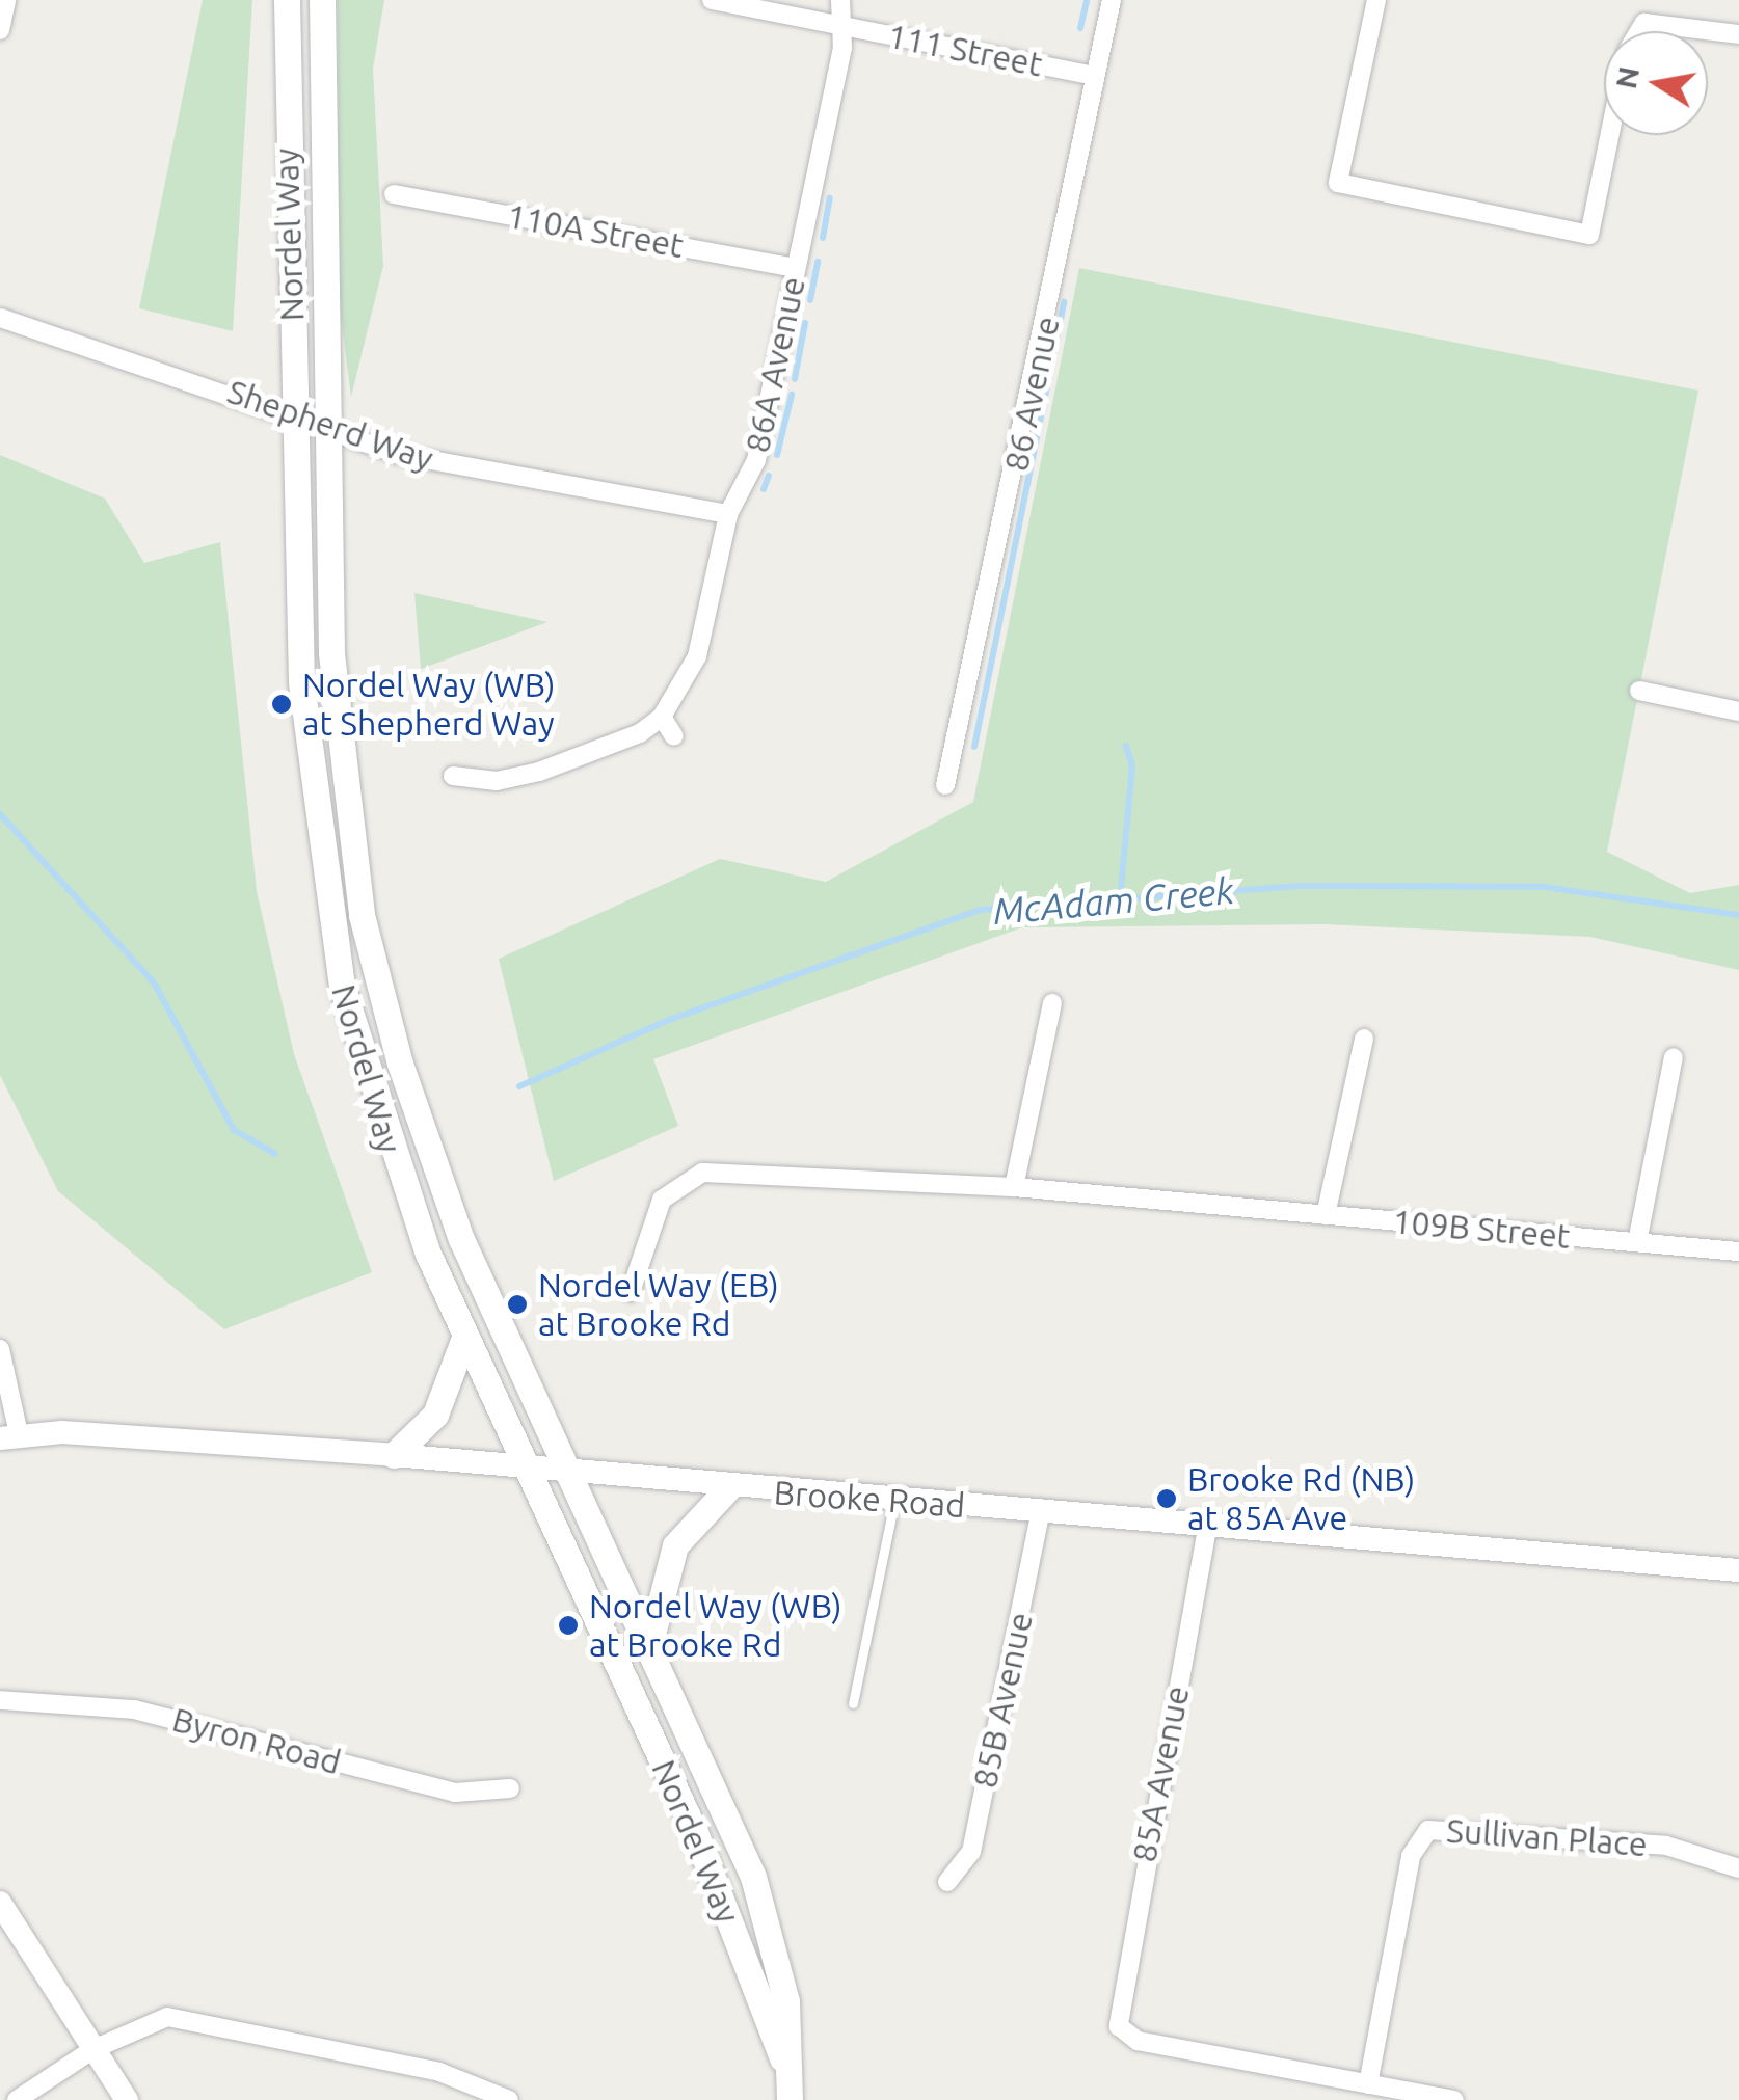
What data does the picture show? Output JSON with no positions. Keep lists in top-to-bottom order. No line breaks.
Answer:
{"streets":{"main road":["Nordel Way"],"street":["111 Street","110A Street","86A Avenue","86 Avenue","Shepherd Way","109B Street","Brooke Road","85B Avenue","Byron Road","85A Avenue","Sullivan Place"]},"crossings":[["111 Street","86A Avenue"],["111 Street","86 Avenue"],["110A Street","86A Avenue"],["Nordel Way","Shepherd Way"],["Nordel Way","Brooke Road"],["86A Avenue","Shepherd Way"],["Brooke Road","85B Avenue"],["Brooke Road","85A Avenue"],["85A Avenue","Sullivan Place"]],"water":["McAdam Creek"],"places":["Nordel Way (WB) at Shepherd Way","Nordel Way (EB) at Brooke Rd","Brooke Rd (NB) at 85A Ave","Nordel Way (WB) at Brooke Rd"],"north":"left"}
